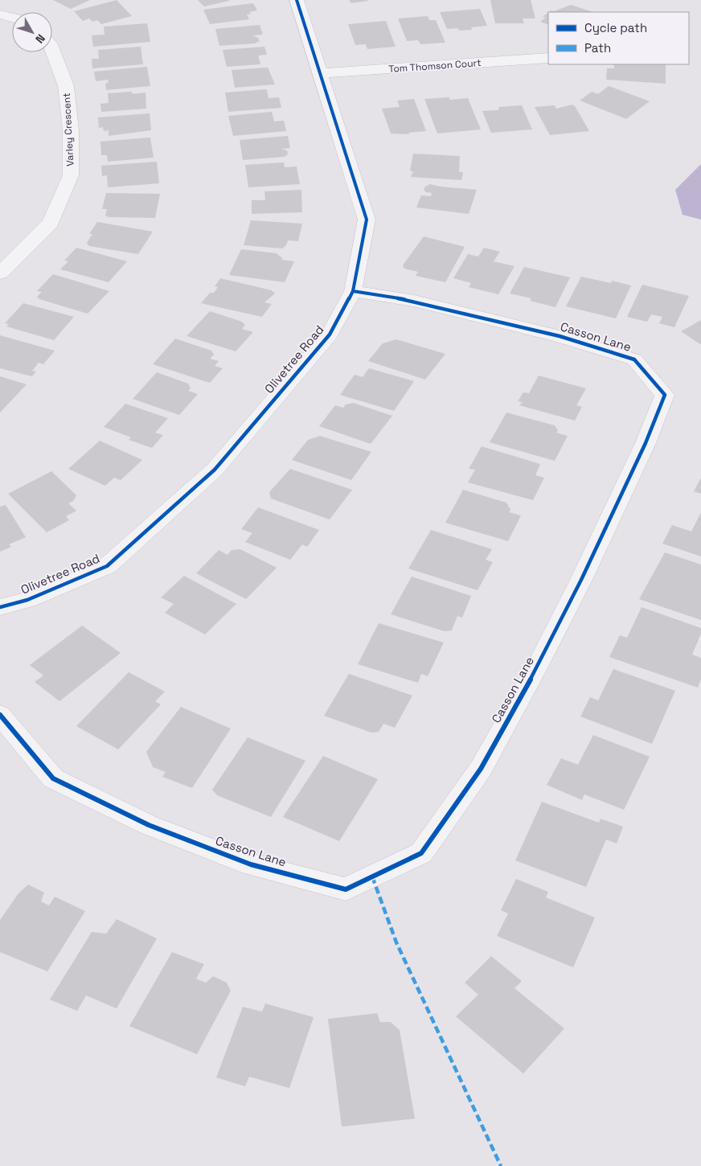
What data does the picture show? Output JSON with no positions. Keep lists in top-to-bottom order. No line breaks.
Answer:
{"streets":{"street":["Tom Thomson Court","Varley Crescent","Casson Lane","Olivetree Road"]},"crossings":[["Tom Thomson Court","Olivetree Road"],["Casson Lane","Olivetree Road"]],"legend":["Cycle path","Path"],"north":"bottom right"}
